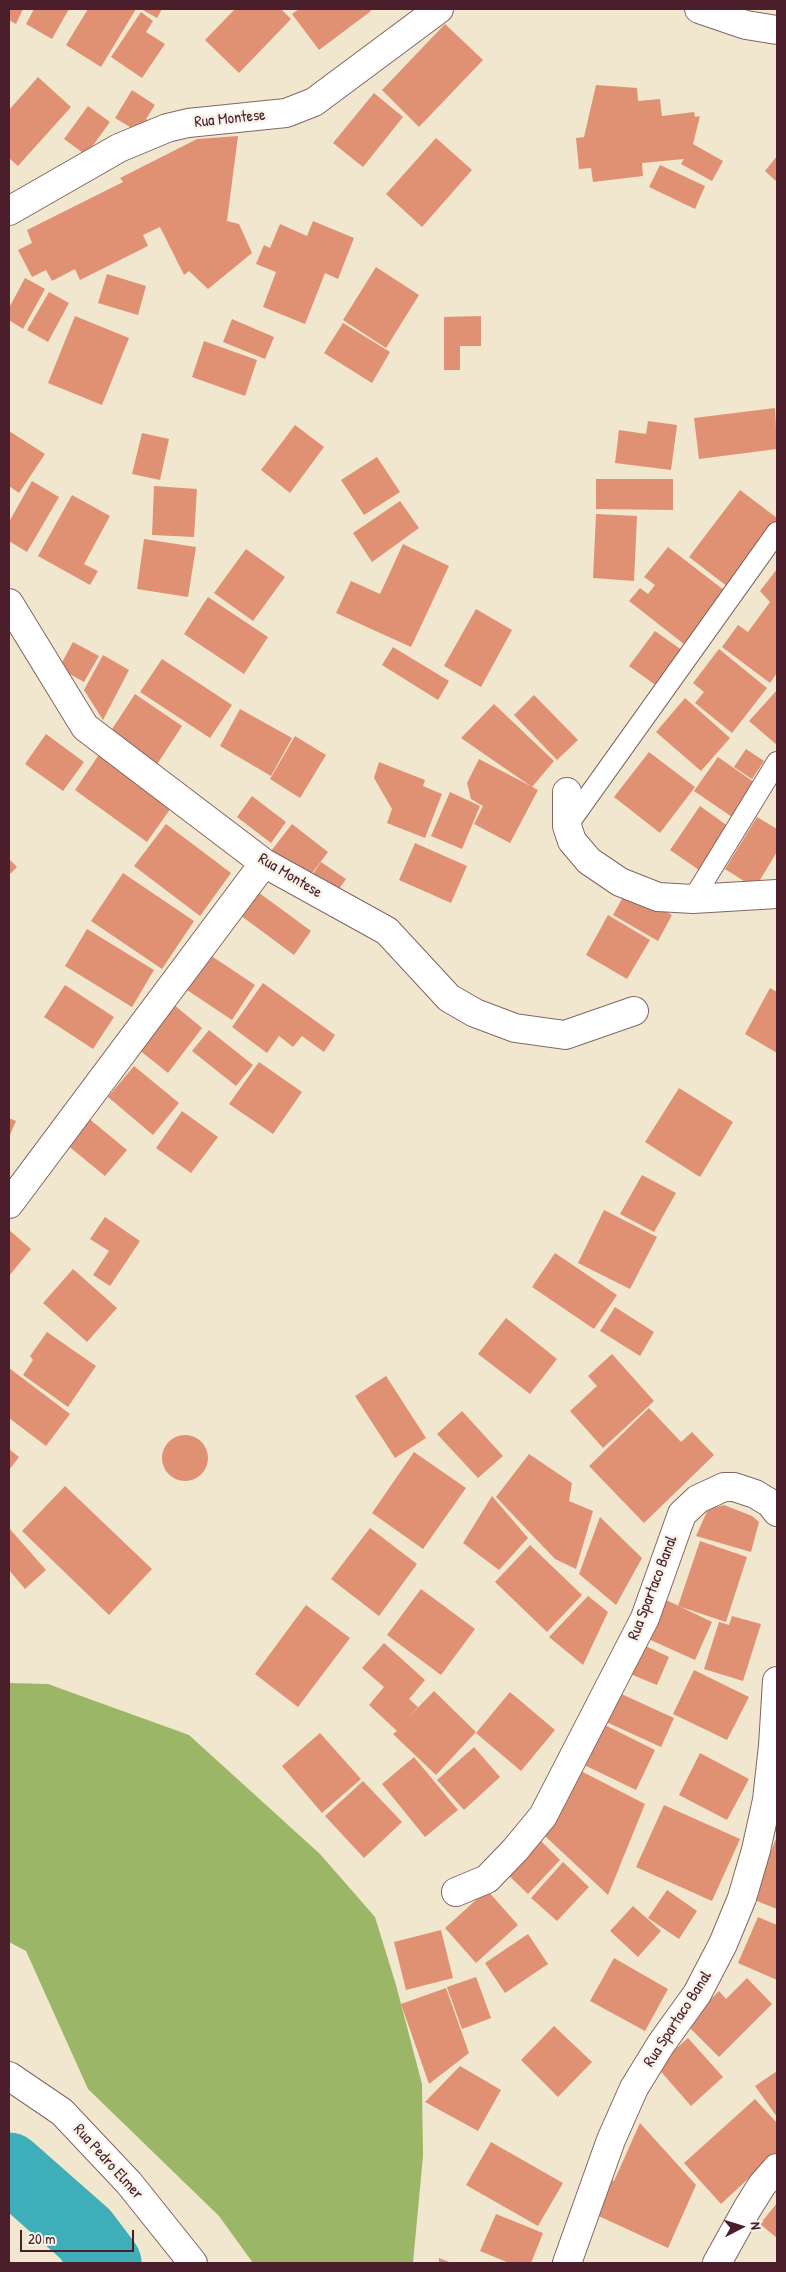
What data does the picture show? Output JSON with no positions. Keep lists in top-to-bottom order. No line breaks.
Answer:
{"streets":{"street":["Rua Montese","Rua Spartaco Banal","Rua Pedro Elmer"]},"scale_bar":"20 m","north":"right"}
